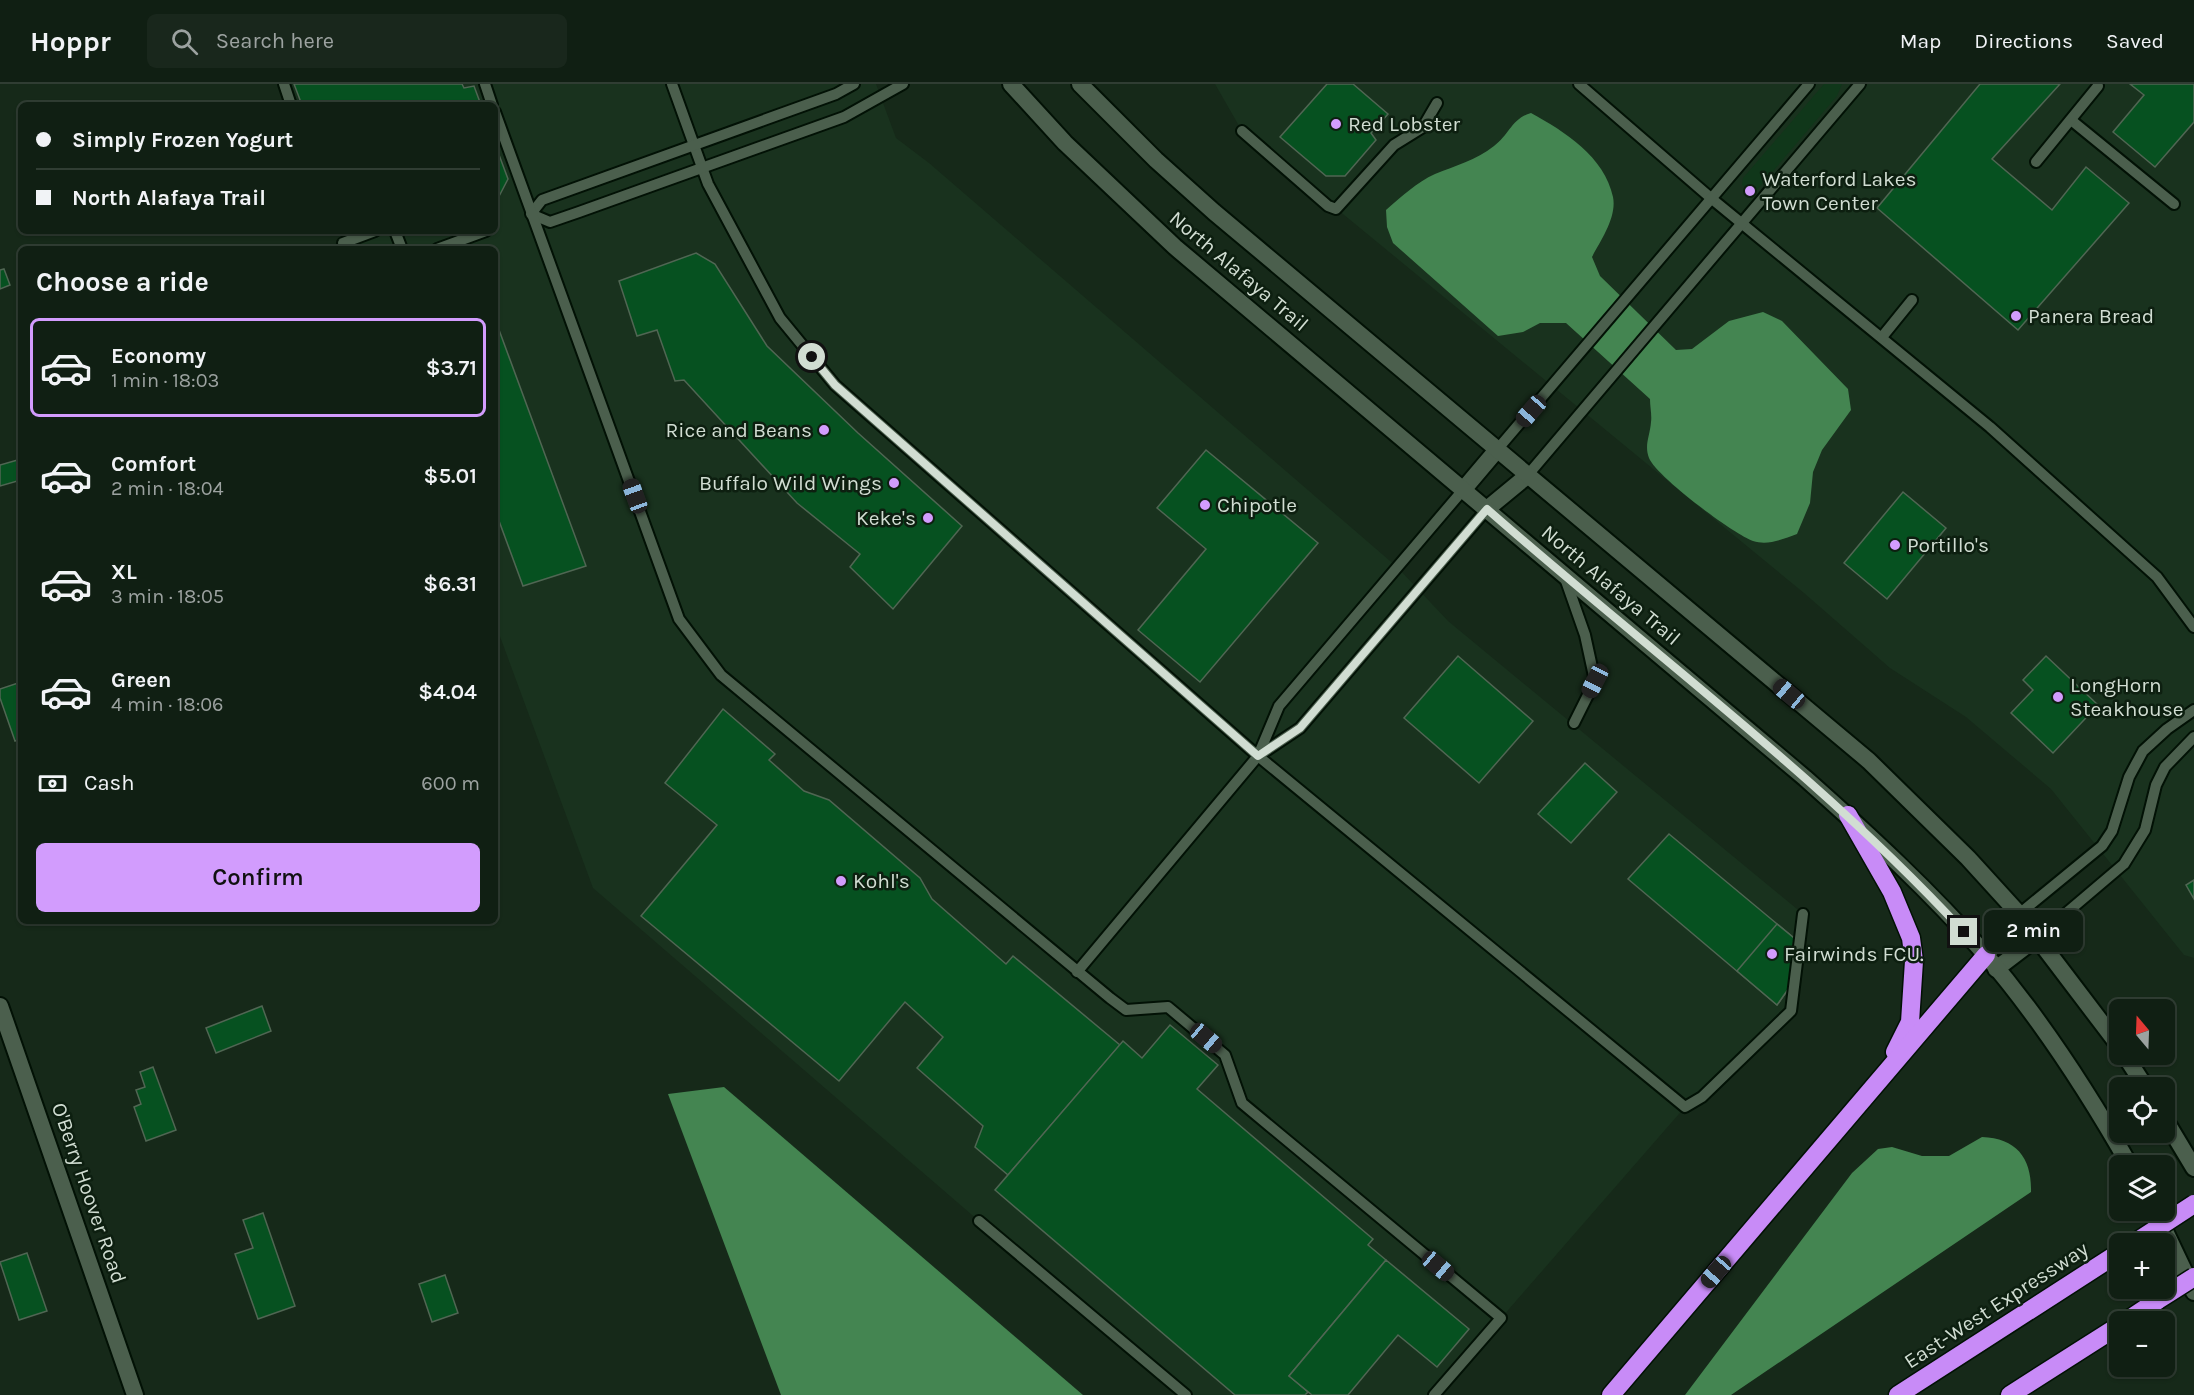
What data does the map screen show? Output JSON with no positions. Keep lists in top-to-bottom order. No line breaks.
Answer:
{"streets":{"highway":["East-West Expressway"],"main road":["North Alafaya Trail","O'Berry Hoover Road"]},"places":["Red Lobster","Waterford Lakes Town Center","Panera Bread","Rice and Beans","Buffalo Wild Wings","Chipotle","Keke's","Portillo's","LongHorn Steakhouse","Kohl's","Fairwinds FCU."],"north":"top","page":{"header":"Hoppr","search":"Search here","nav":["Map","Directions","Saved"],"banner":["Simply Frozen Yogurt","North Alafaya Trail"],"heading":"Choose a ride","list":[{"name":"Economy","note":"1 min · 18:03","value":"$3.71"},{"name":"Comfort","note":"2 min · 18:04","value":"$5.01"},{"name":"XL","note":"3 min · 18:05","value":"$6.31"},{"name":"Green","note":"4 min · 18:06","value":"$4.04"}],"pay":["Cash","600 m"],"buttons":"Confirm","bubble":"2 min","map_buttons":["+","−"]}}
